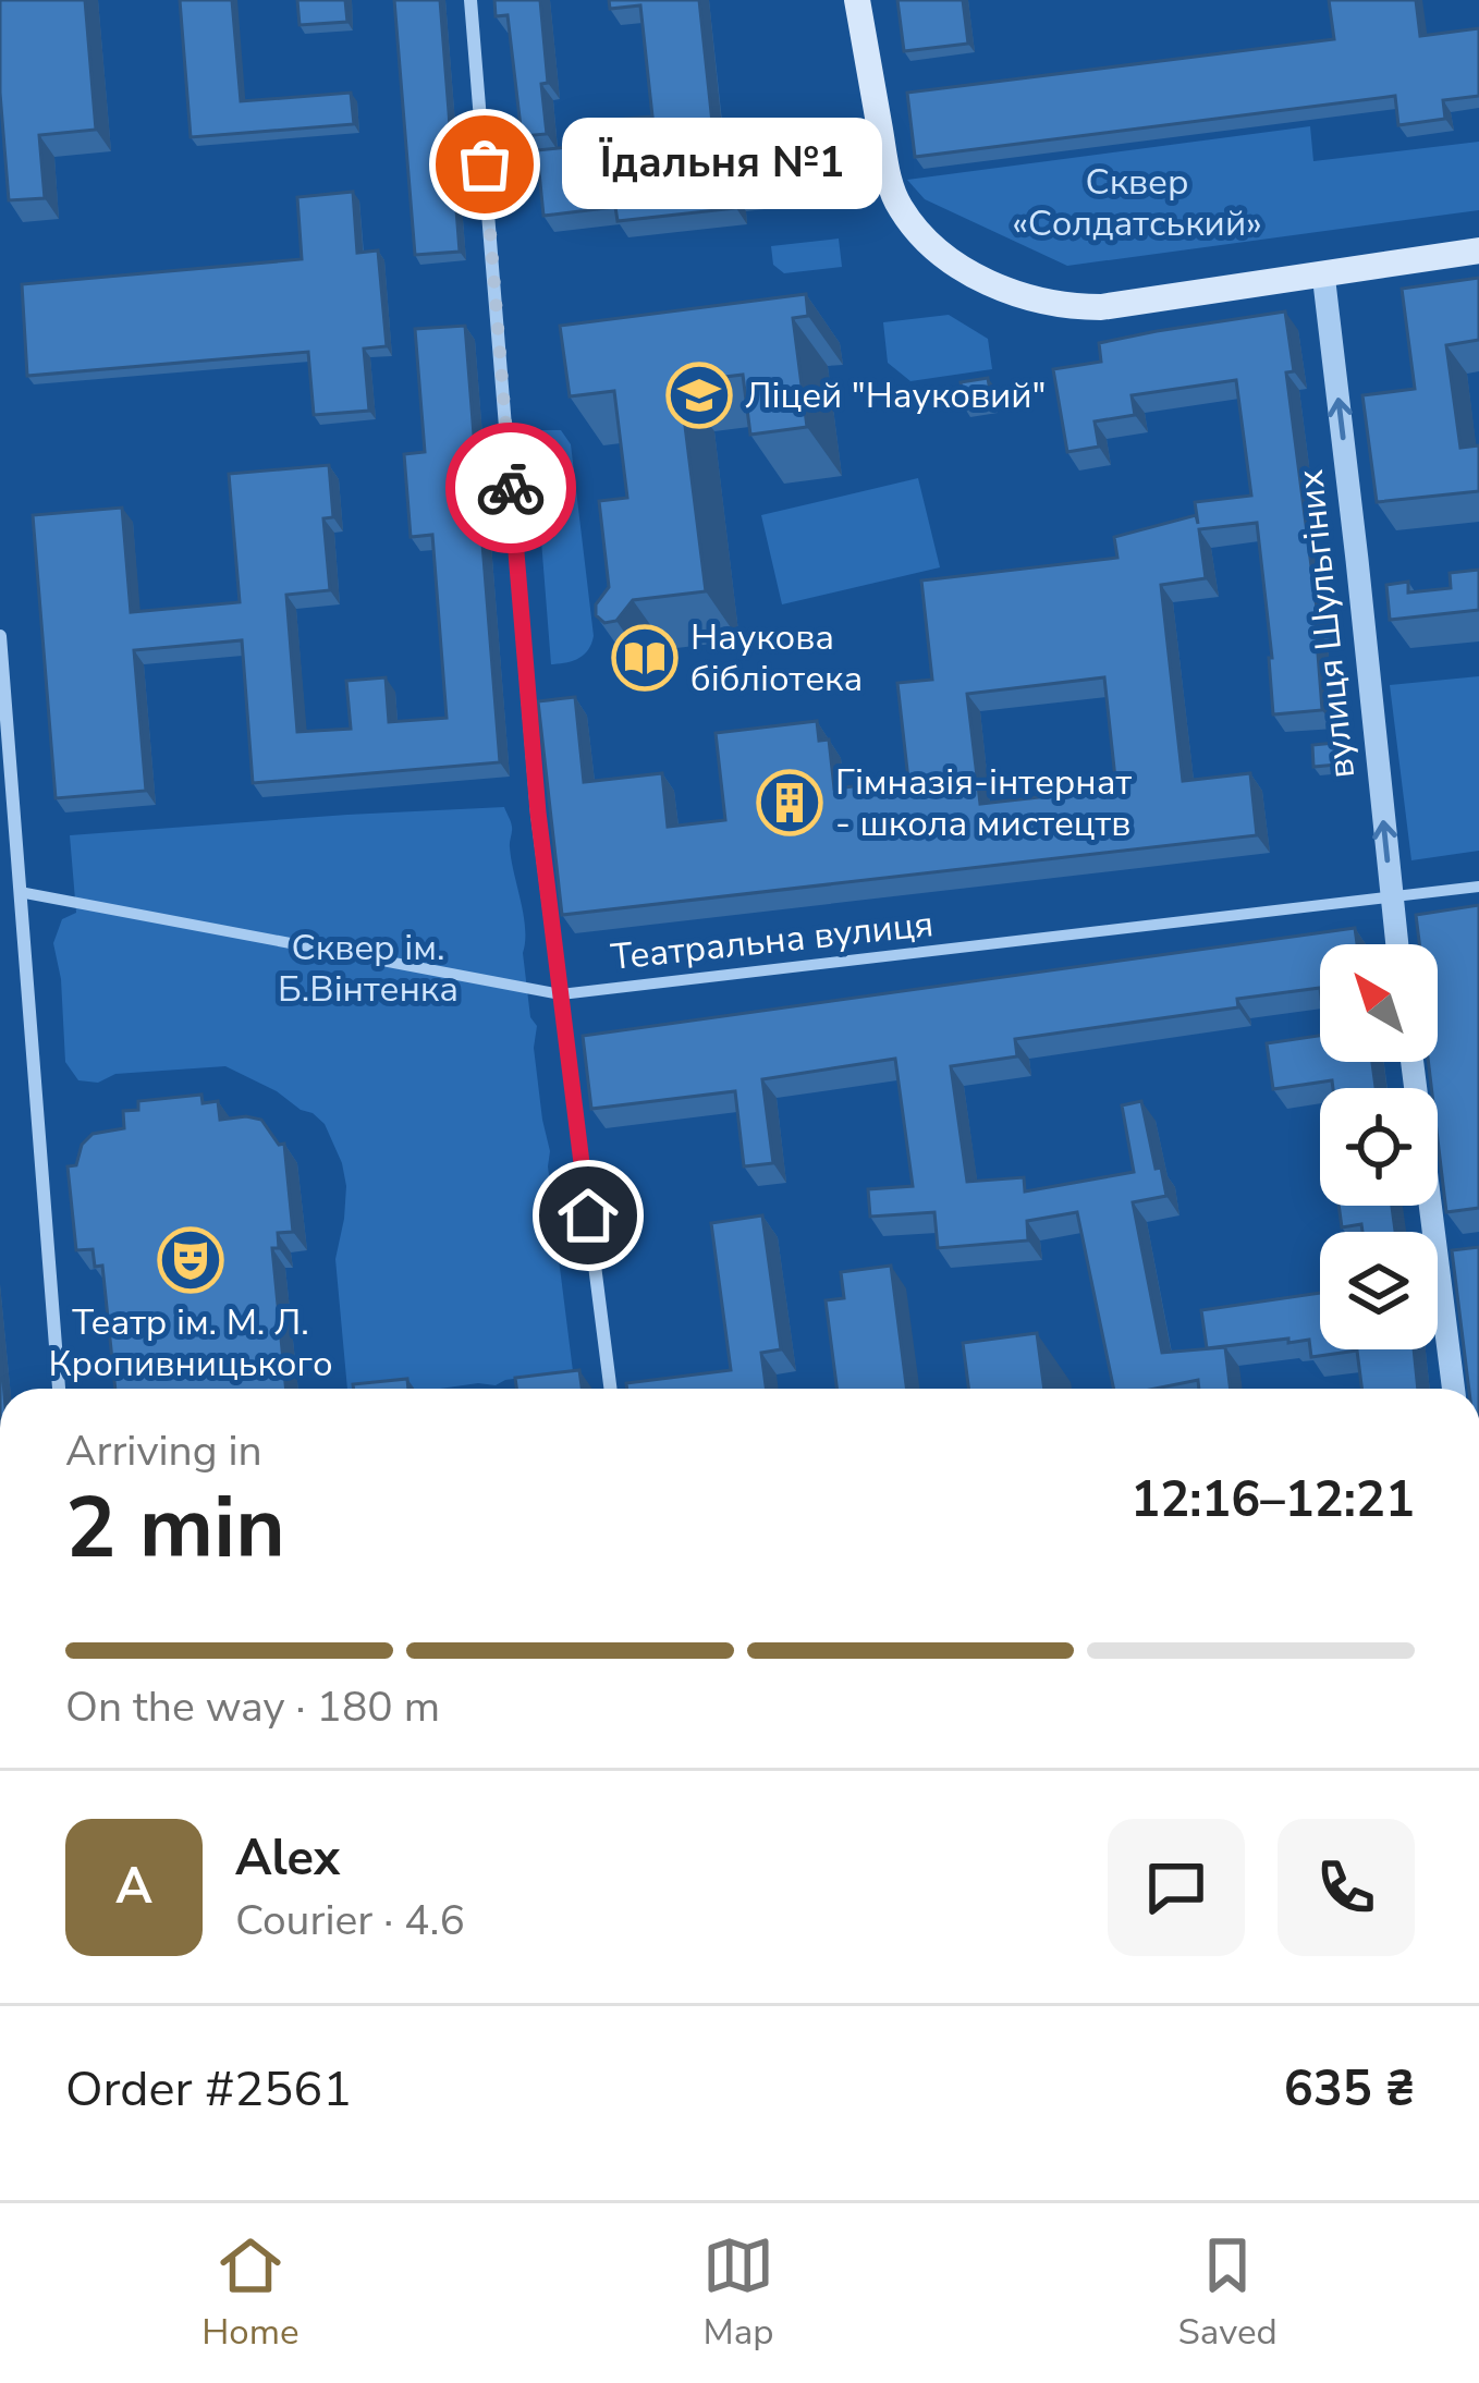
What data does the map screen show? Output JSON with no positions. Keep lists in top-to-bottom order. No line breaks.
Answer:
{"streets":{"street":["вулиця Шульгіних","Театральна вулиця"]},"crossings":[["вулиця Шульгіних","Театральна вулиця"]],"one_way":["вулиця Шульгіних"],"parks":["Сквер «Солдатський»","Сквер ім. Б.Вінтенка"],"places":{"other":["Їдальня №1"],"school or university":["Ліцей \"Науковий\""],"library":["Наукова бібліотека"],"building":["Гімназія-інтернат - школа мистецтв"],"theatre":["Театр ім. М. Л. Кропивницького"]},"north":"top left","page":{"bubble":"Їдальня №1","heading":["2 min","Arriving in","12:16–12:21"],"panel":["Alex","Courier · 4.6","Order #2561","635 ₴"],"bar":"On the way · 180 m","round":"A","tabs":["Home","Map","Saved"]}}
